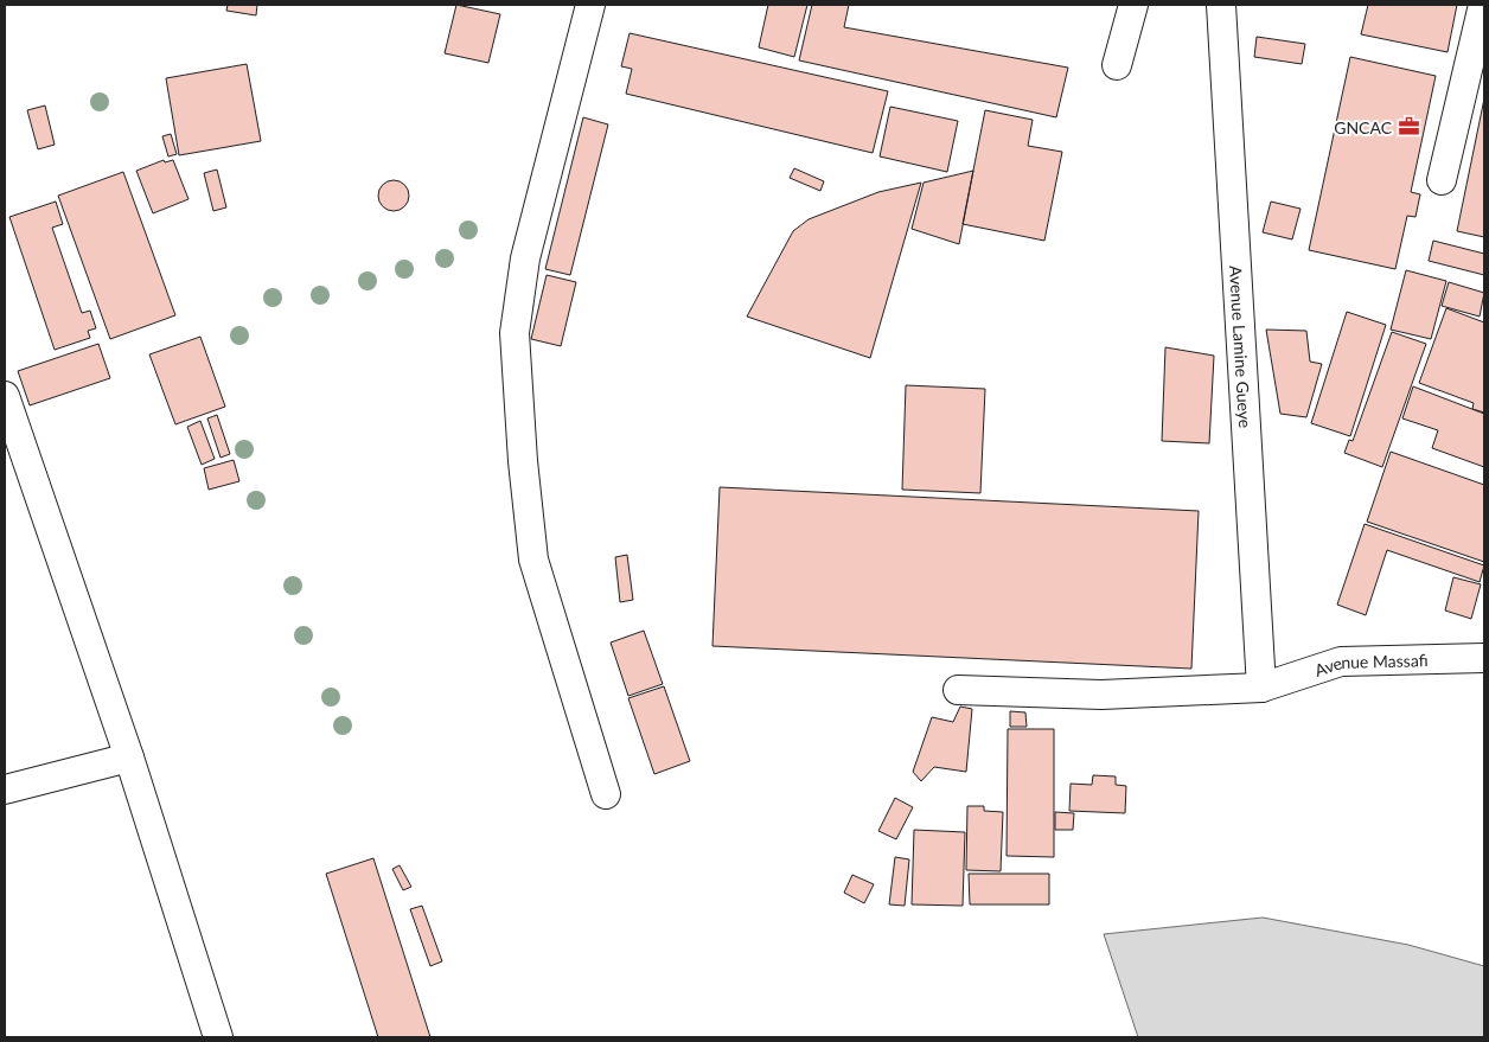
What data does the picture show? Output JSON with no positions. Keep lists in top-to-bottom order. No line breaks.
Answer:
{"streets":{"street":["Avenue Lamine Gueye","Avenue Massafi"]},"crossings":[["Avenue Lamine Gueye","Avenue Massafi"]],"places":{"office":["GNCAC"]}}
